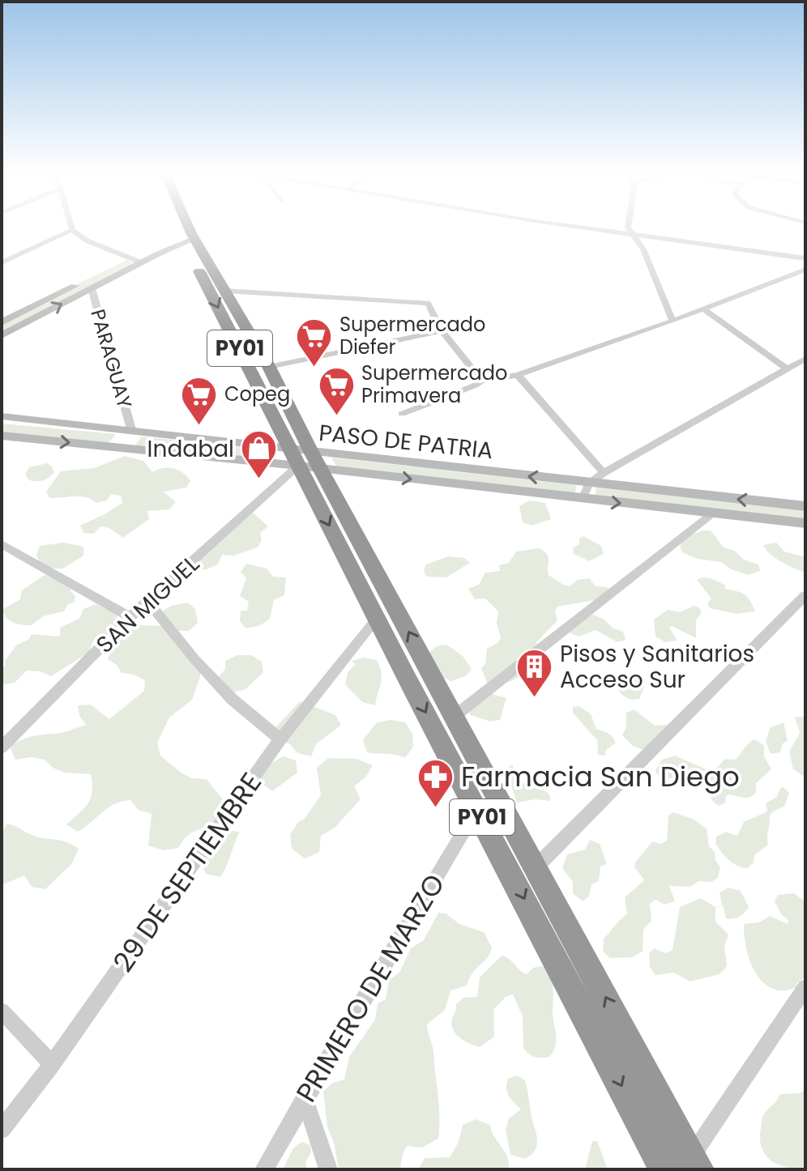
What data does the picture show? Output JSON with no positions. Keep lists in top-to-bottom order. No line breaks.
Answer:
{"streets":{"highway":["PY01"],"street":["PARAGUAY","PASO DE PATRIA","SAN MIGUEL","29 DE SEPTIEMBRE","PRIMERO DE MARZO"]},"crossings":[["PY01","PASO DE PATRIA"],["PY01","SAN MIGUEL"],["PY01","29 DE SEPTIEMBRE"],["PY01","PRIMERO DE MARZO"],["PARAGUAY","PASO DE PATRIA"],["PASO DE PATRIA","SAN MIGUEL"]],"places":{"supermarket":["Supermercado Diefer","Supermercado Primavera","Copeg"],"shop":["Indabal"],"building":["Pisos y Sanitarios Acceso Sur"],"pharmacy":["Farmacia San Diego"]}}
